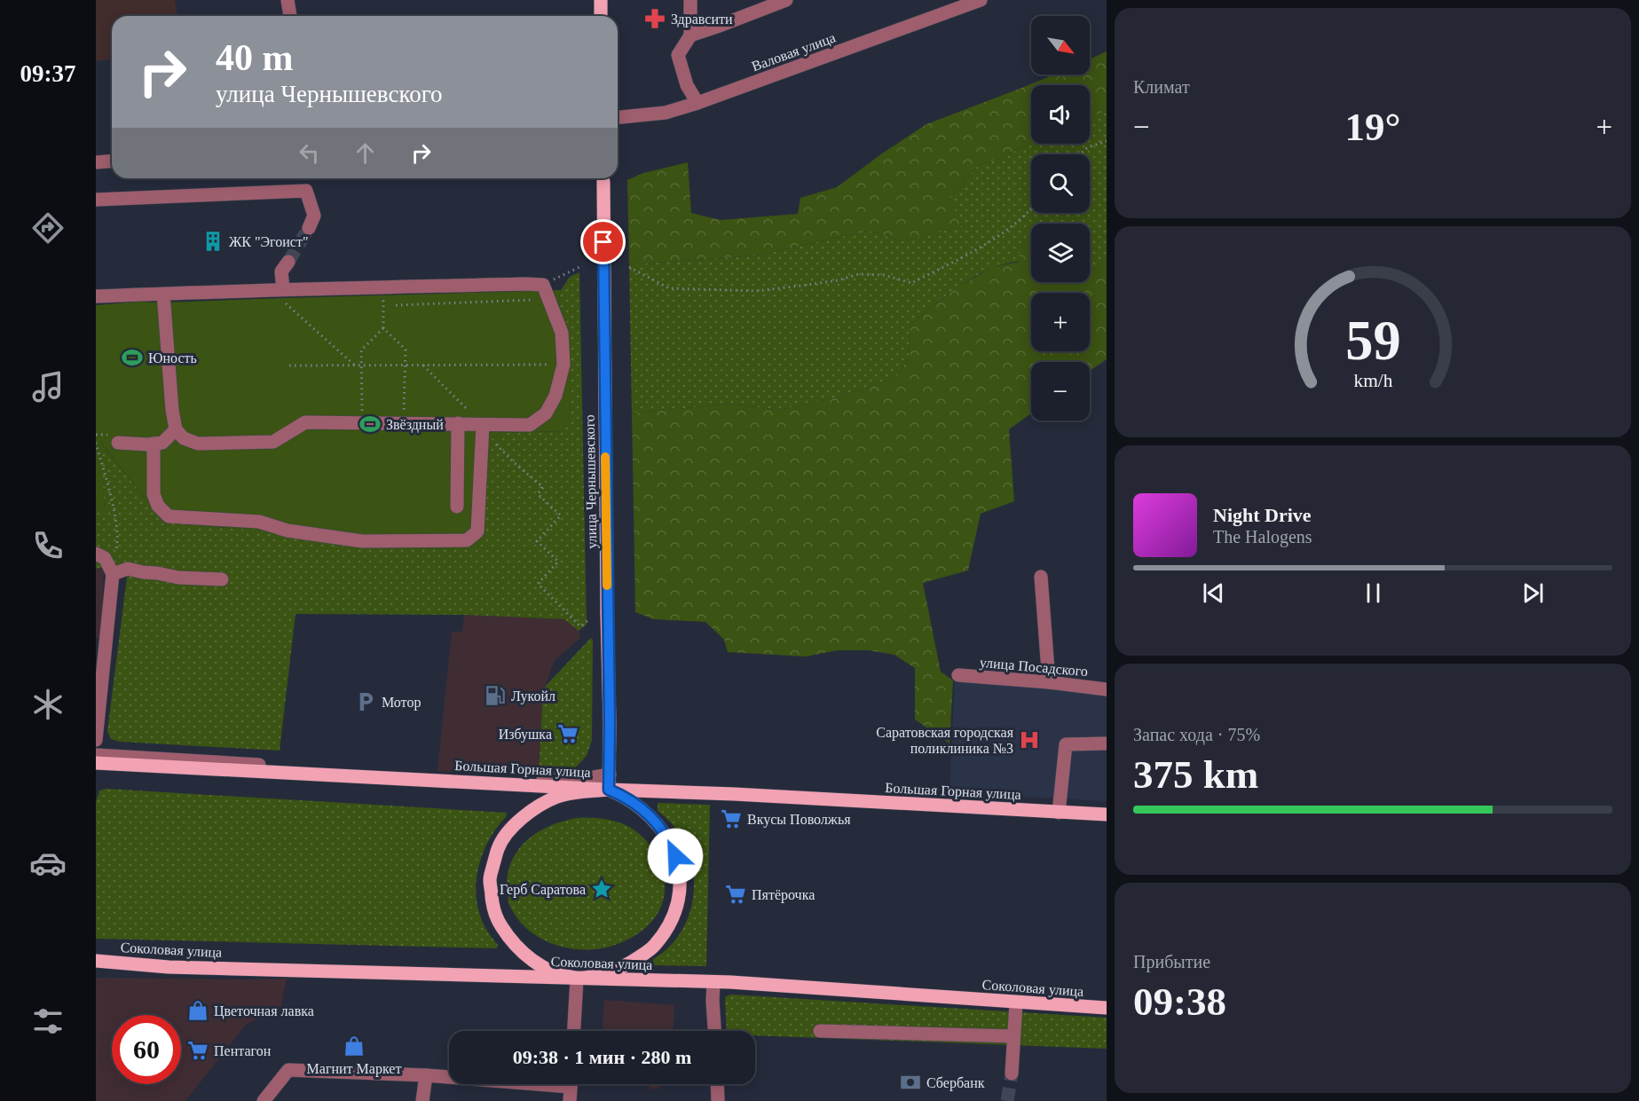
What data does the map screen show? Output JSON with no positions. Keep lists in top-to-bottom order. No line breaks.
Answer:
{"streets":{"main road":["улица Чернышевского","Большая Горная улица","Соколовая улица"],"street":["Валовая улица","улица Посадского"]},"crossings":[["улица Чернышевского","Большая Горная улица"],["улица Чернышевского","Соколовая улица"],["Большая Горная улица","Соколовая улица"]],"places":{"pharmacy":["Здравсити"],"building":["ЖК \"Эгоист\""],"sports":["Юность","Звёздный"],"fuel station":["Лукойл"],"parking":["Мотор"],"supermarket":["Избушка","Вкусы Поволжья","Пятёрочка","Пентагон"],"hospital":["Саратовская городская поликлиника №3"],"place":["Герб Саратова"],"shop":["Цветочная лавка","Магнит Маркет"],"bank":["Сбербанк"]},"north":"bottom right","page":{"tabs":"09:37","tile":["Климат",["Запас хода · 75%","375 km"],["Прибытие","09:38"]],"map_buttons":["+","−"],"turn":["40 m","улица Чернышевского"],"heat":["−","19°","+"],"song":["Night Drive","The Halogens"],"limit":"60","trip":"09:38 · 1 мин · 280 m","gauge":["59","km/h"]}}
